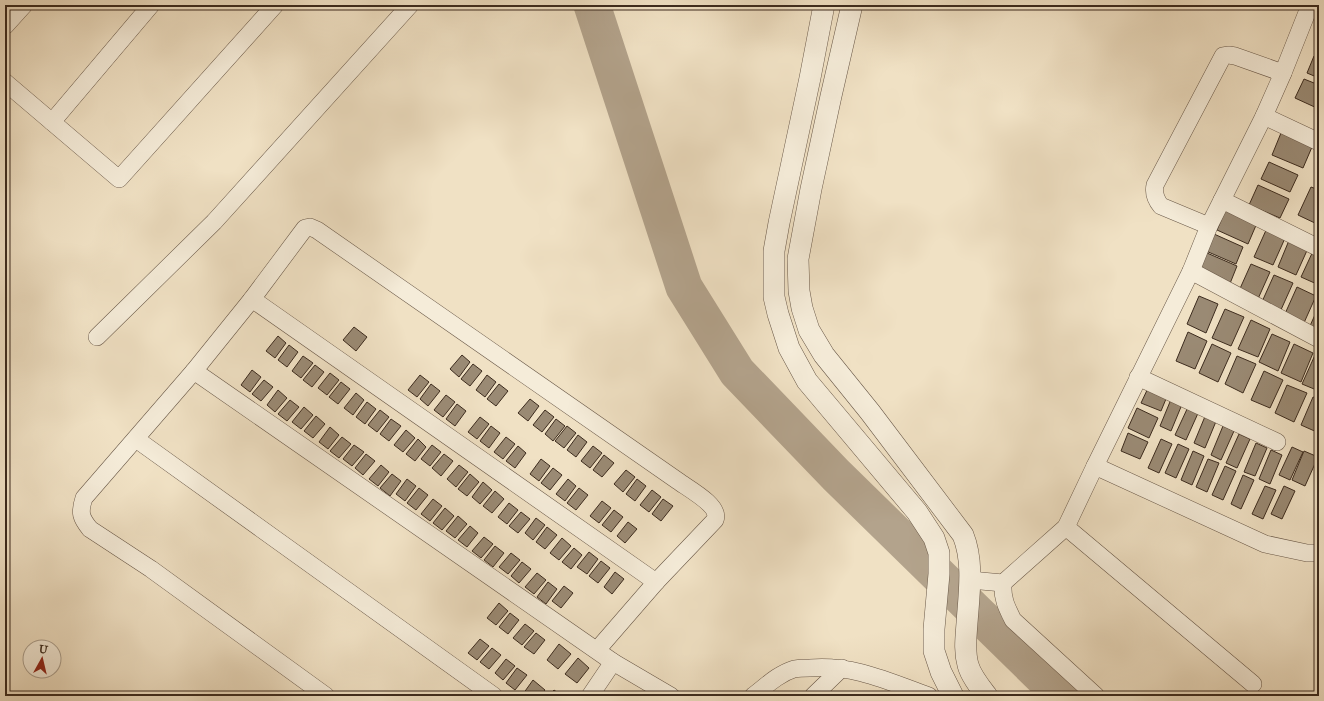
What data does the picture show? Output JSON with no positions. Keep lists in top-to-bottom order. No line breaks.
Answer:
{"north":"top"}
